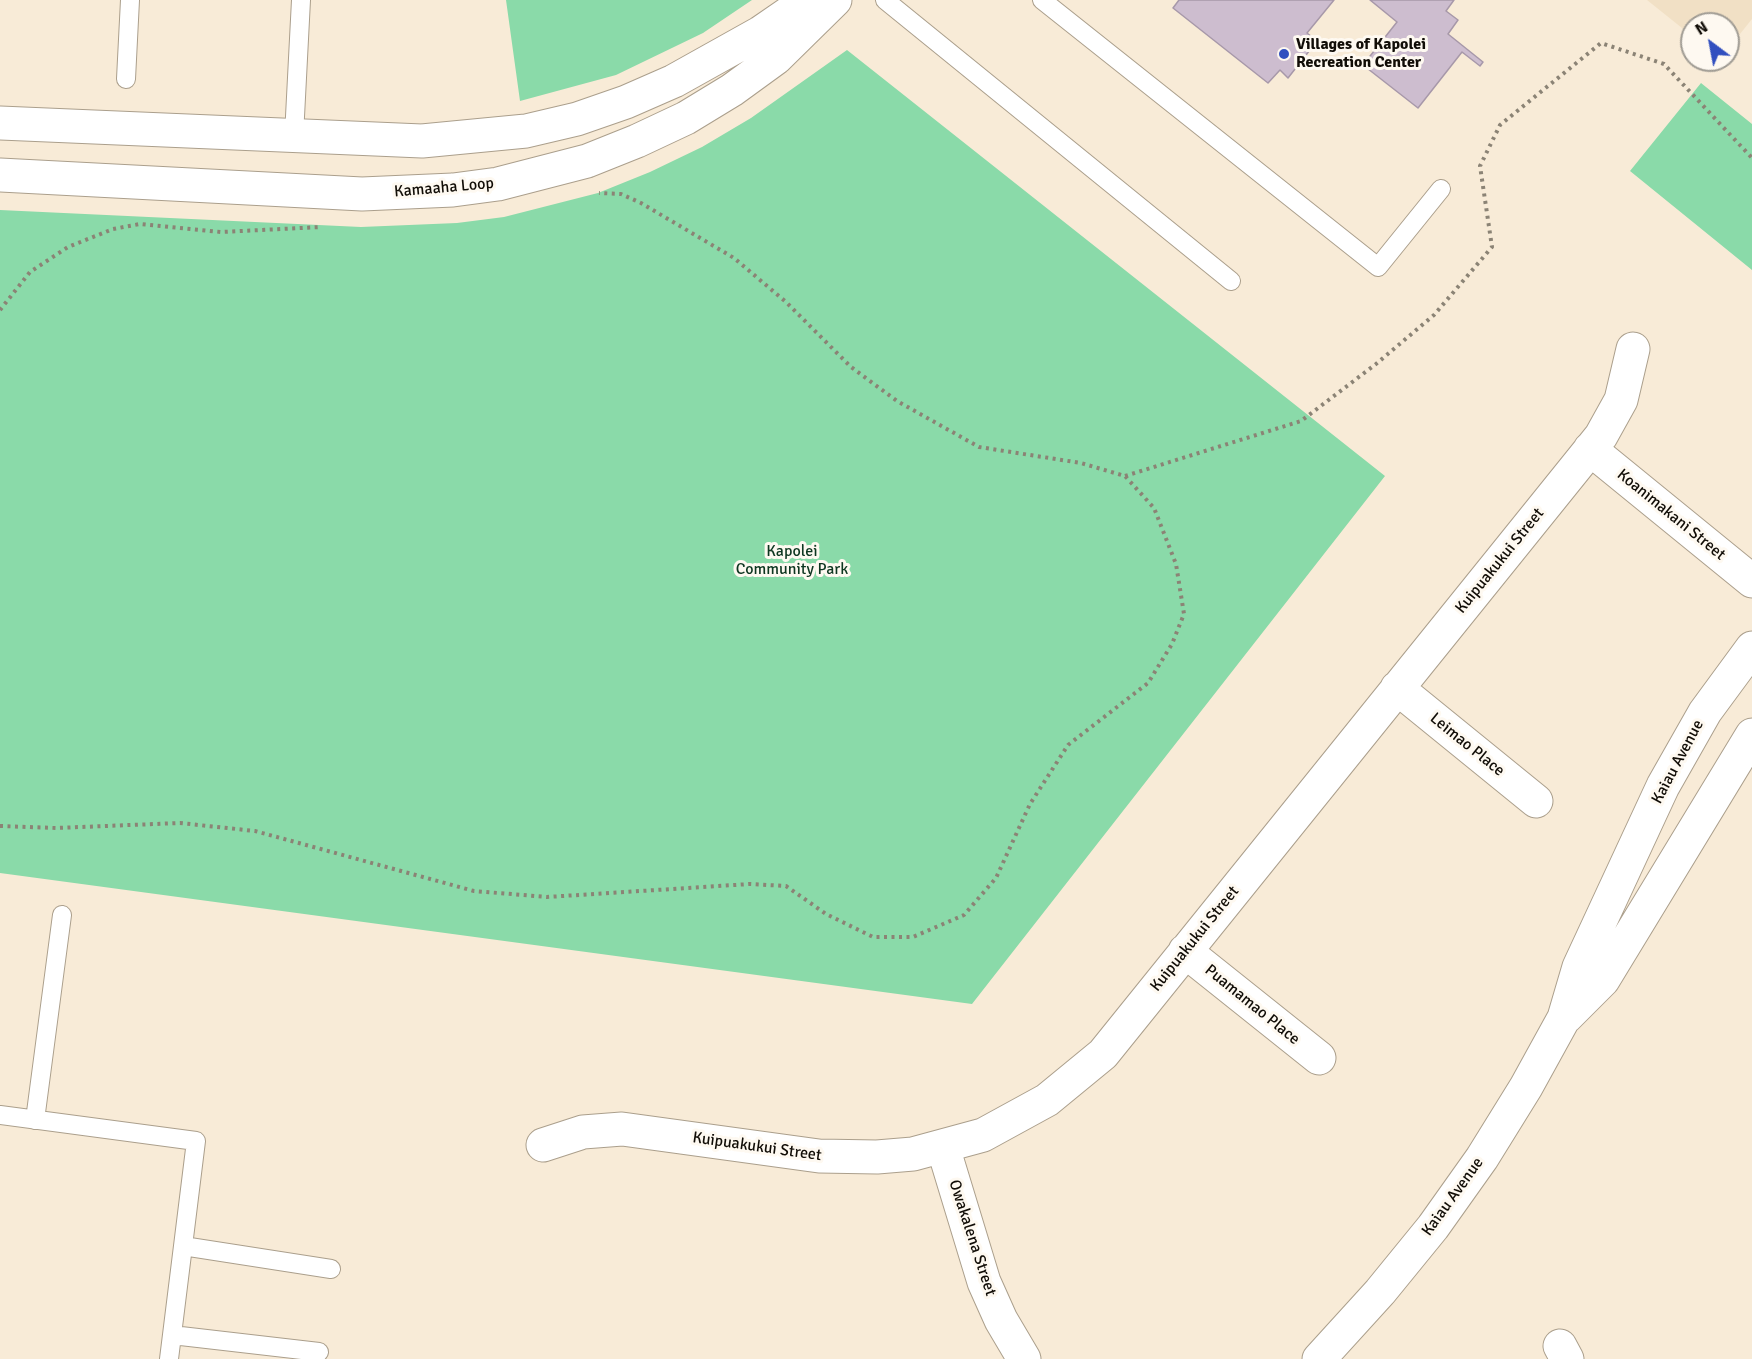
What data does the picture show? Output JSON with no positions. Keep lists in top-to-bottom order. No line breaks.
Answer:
{"streets":{"street":["Kamaaha Loop","Koanimakani Street","Kuipuakukui Street","Leimao Place","Kaiau Avenue","Puamamao Place","Owakalena Street"]},"crossings":[["Koanimakani Street","Kuipuakukui Street"],["Kuipuakukui Street","Leimao Place"],["Kuipuakukui Street","Puamamao Place"],["Kuipuakukui Street","Owakalena Street"]],"parks":["Kapolei Community Park"],"places":["Villages of Kapolei Recreation Center"],"north":"top left"}
